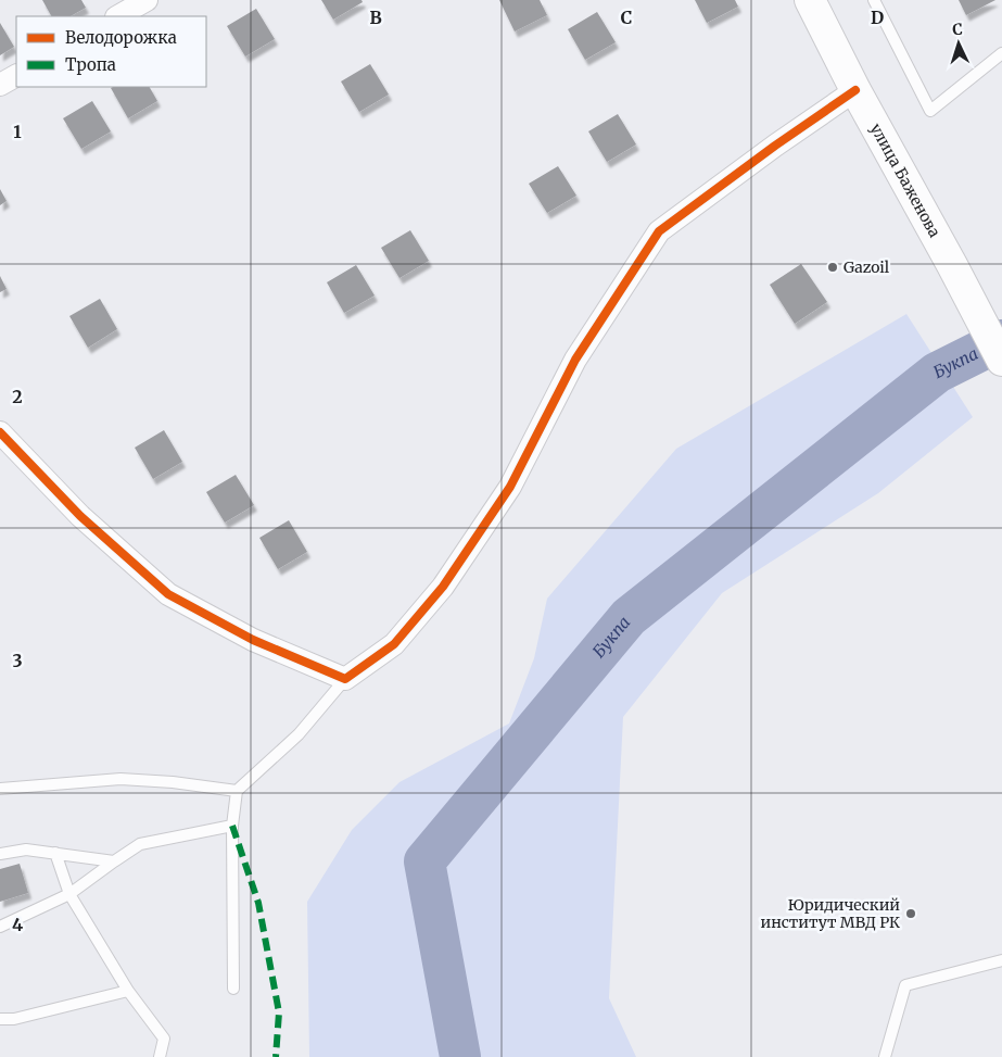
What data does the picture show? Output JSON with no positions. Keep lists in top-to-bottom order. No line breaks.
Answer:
{"streets":{"main road":["улица Баженова"]},"water":["Букпа"],"places":["Gazoil","Юридический институт МВД РК"],"legend":["Велодорожка","Тропа"],"north":"top","grid":{"columns":["B","C","D"],"rows":["1","2","3","4"]}}
